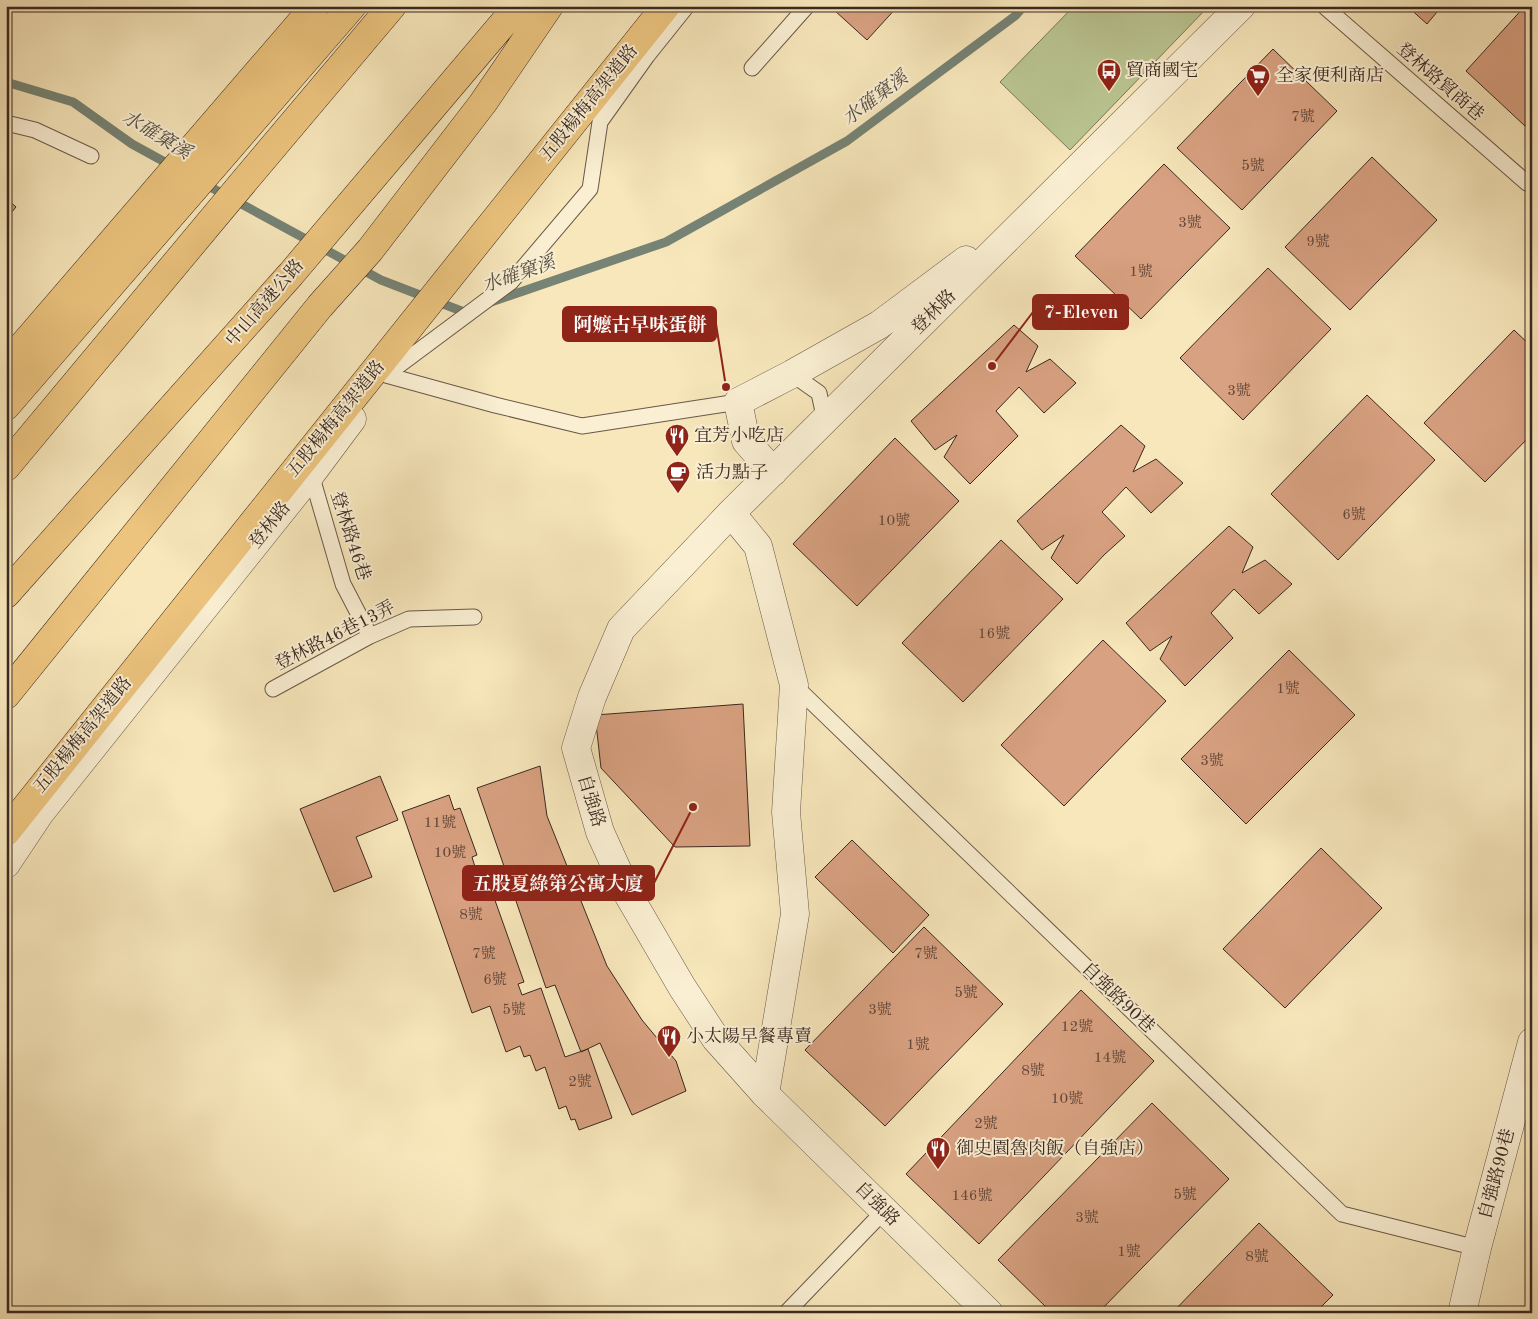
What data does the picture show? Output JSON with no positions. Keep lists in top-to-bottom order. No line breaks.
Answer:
{"streets":{"highway":["五股楊梅高架道路","中山高速公路"],"street":["登林路","自強路","自強路90巷"],"lane":["登林路貿商巷","登林路46巷","登林路46巷13弄"]},"crossings":[["登林路","登林路46巷"],["登林路","自強路"],["登林路46巷","登林路46巷13弄"]],"water":["水確窠溪"],"places":{"bus stop":["貿商國宅"],"supermarket":["全家便利商店"],"other":["7-Eleven","阿嬤古早味蛋餅","五股夏綠第公寓大廈"],"restaurant":["宜芳小吃店","小太陽早餐專賣","御史園魯肉飯（自強店）"],"cafe":["活力點子"]},"house_numbers":["7號","5號","3號","9號","1號","3號","6號","10號","16號","1號","3號","11號","10號","8號","7號","7號","6號","5號","5號","3號","12號","1號","14號","8號","2號","10號","2號","5號","146號","3號","1號","8號"]}
